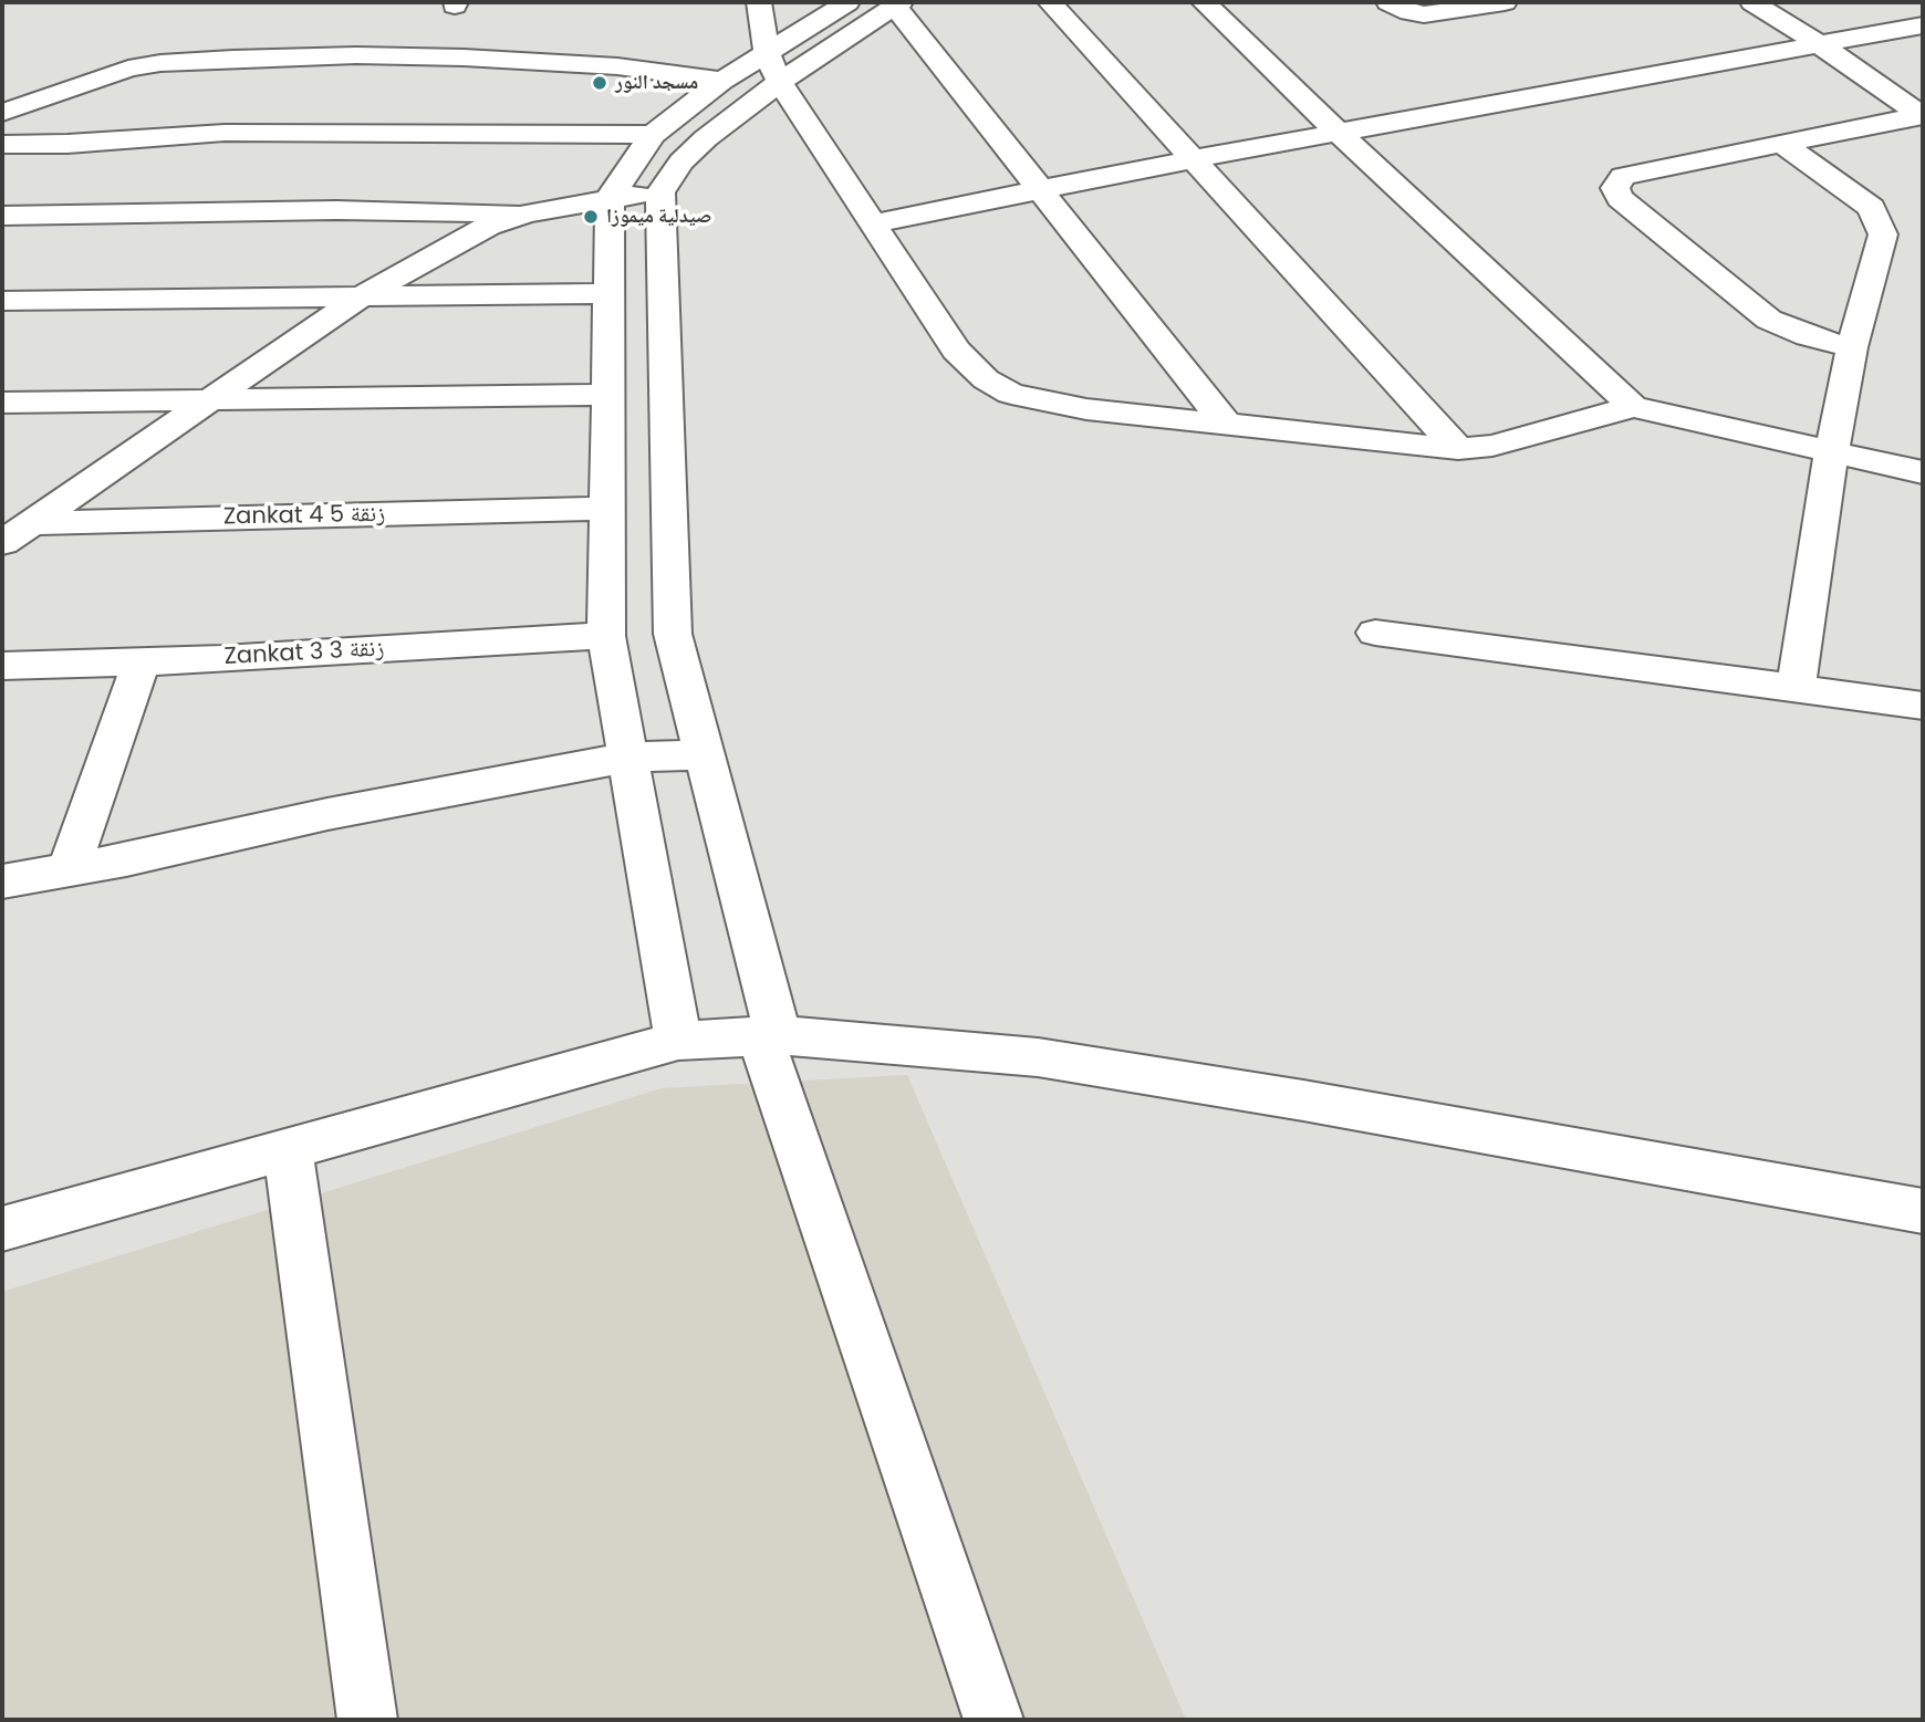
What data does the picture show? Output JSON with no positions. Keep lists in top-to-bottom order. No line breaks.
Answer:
{"streets":{"street":["Zankat 4 زنقة 5","Zankat 3 زنقة 3"]},"places":["مسجد النور","صيدلية ميموزا"]}
